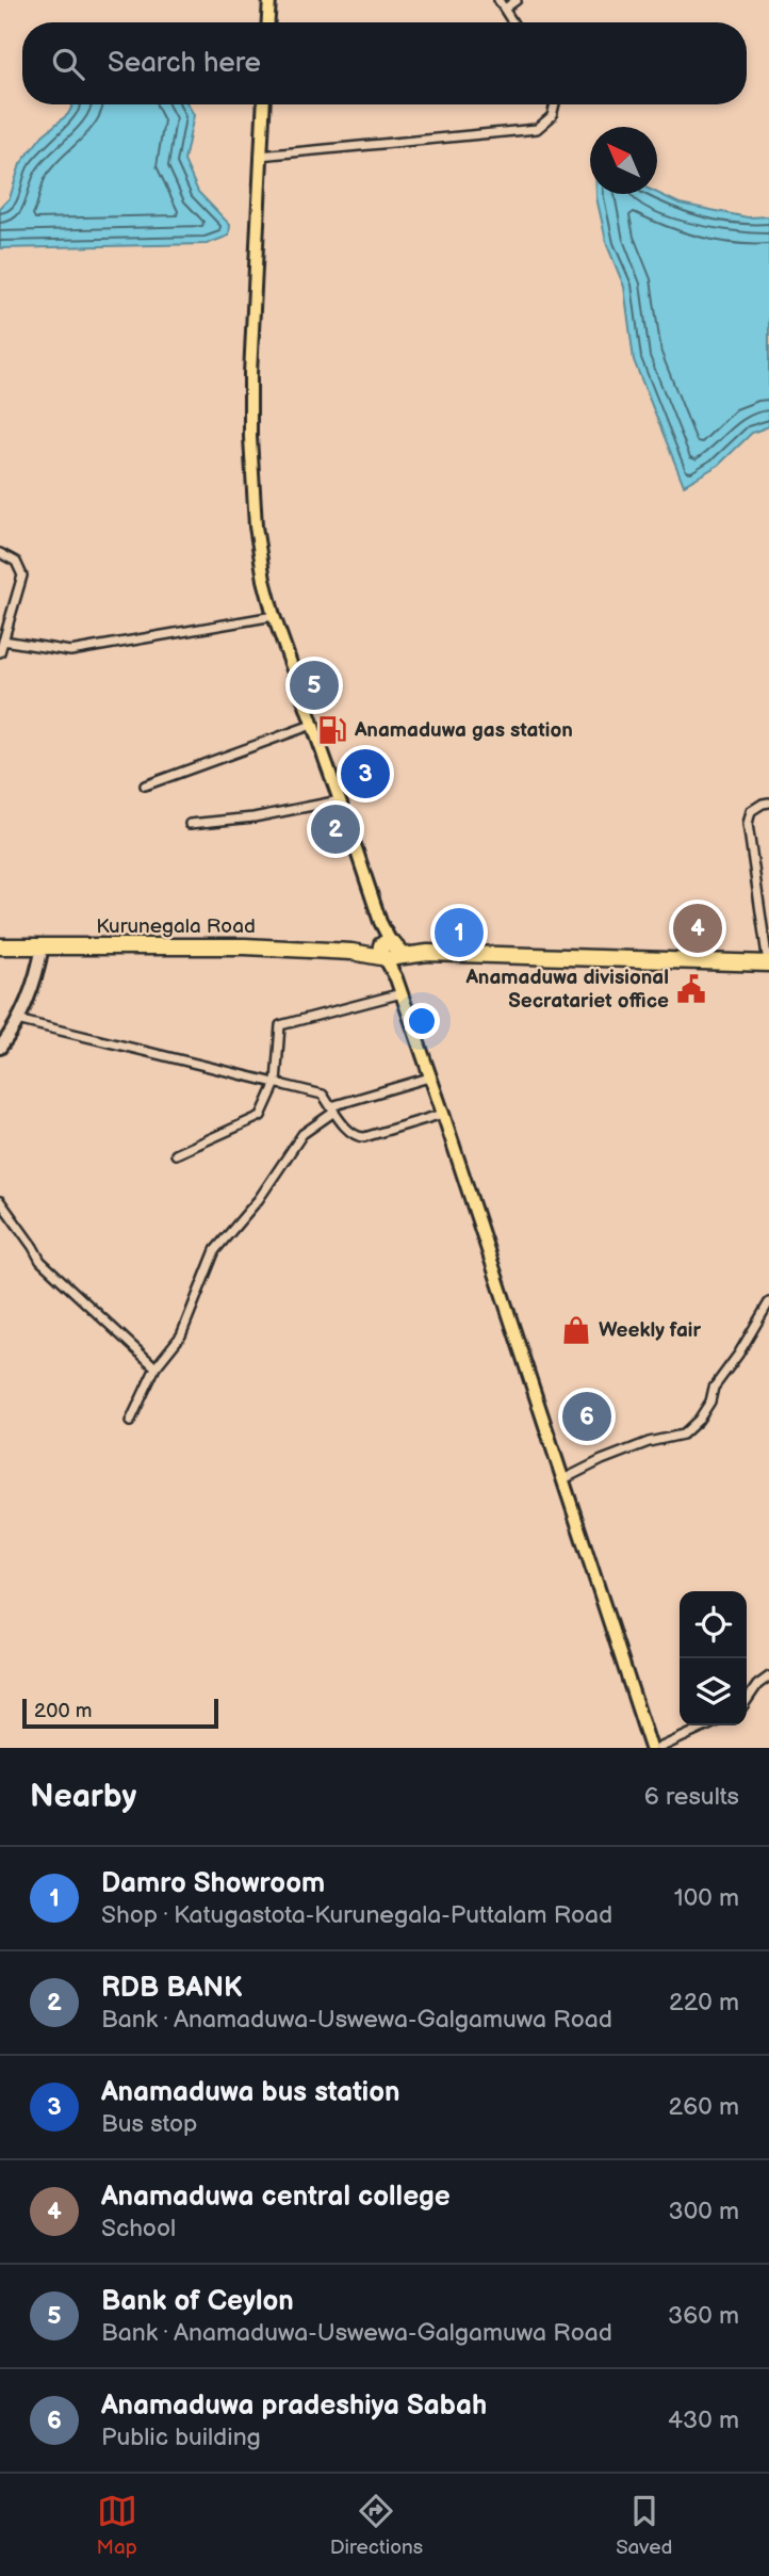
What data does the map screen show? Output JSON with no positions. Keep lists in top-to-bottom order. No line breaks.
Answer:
{"streets":{"highway":["Kurunegala Road"]},"places":{"fuel station":["Anamaduwa gas station"],"public building":["Anamaduwa divisional Secratariet office"],"shop":["Weekly fair"]},"scale_bar":"200 m","north":"top left","page":{"search":"Search here","pins":["5","3","2","4","1","6"],"scale":"200 m","heading":["Nearby","6 results"],"list":[{"mark":"1","name":"Damro Showroom","note":"Shop · Katugastota-Kurunegala-Puttalam Road","value":"100 m"},{"mark":"2","name":"RDB BANK","note":"Bank · Anamaduwa-Uswewa-Galgamuwa Road","value":"220 m"},{"mark":"3","name":"Anamaduwa bus station","note":"Bus stop","value":"260 m"},{"mark":"4","name":"Anamaduwa central college","note":"School","value":"300 m"},{"mark":"5","name":"Bank of Ceylon","note":"Bank · Anamaduwa-Uswewa-Galgamuwa Road","value":"360 m"},{"mark":"6","name":"Anamaduwa pradeshiya Sabah","note":"Public building","value":"430 m"}],"nav":["Map","Directions","Saved"]}}
